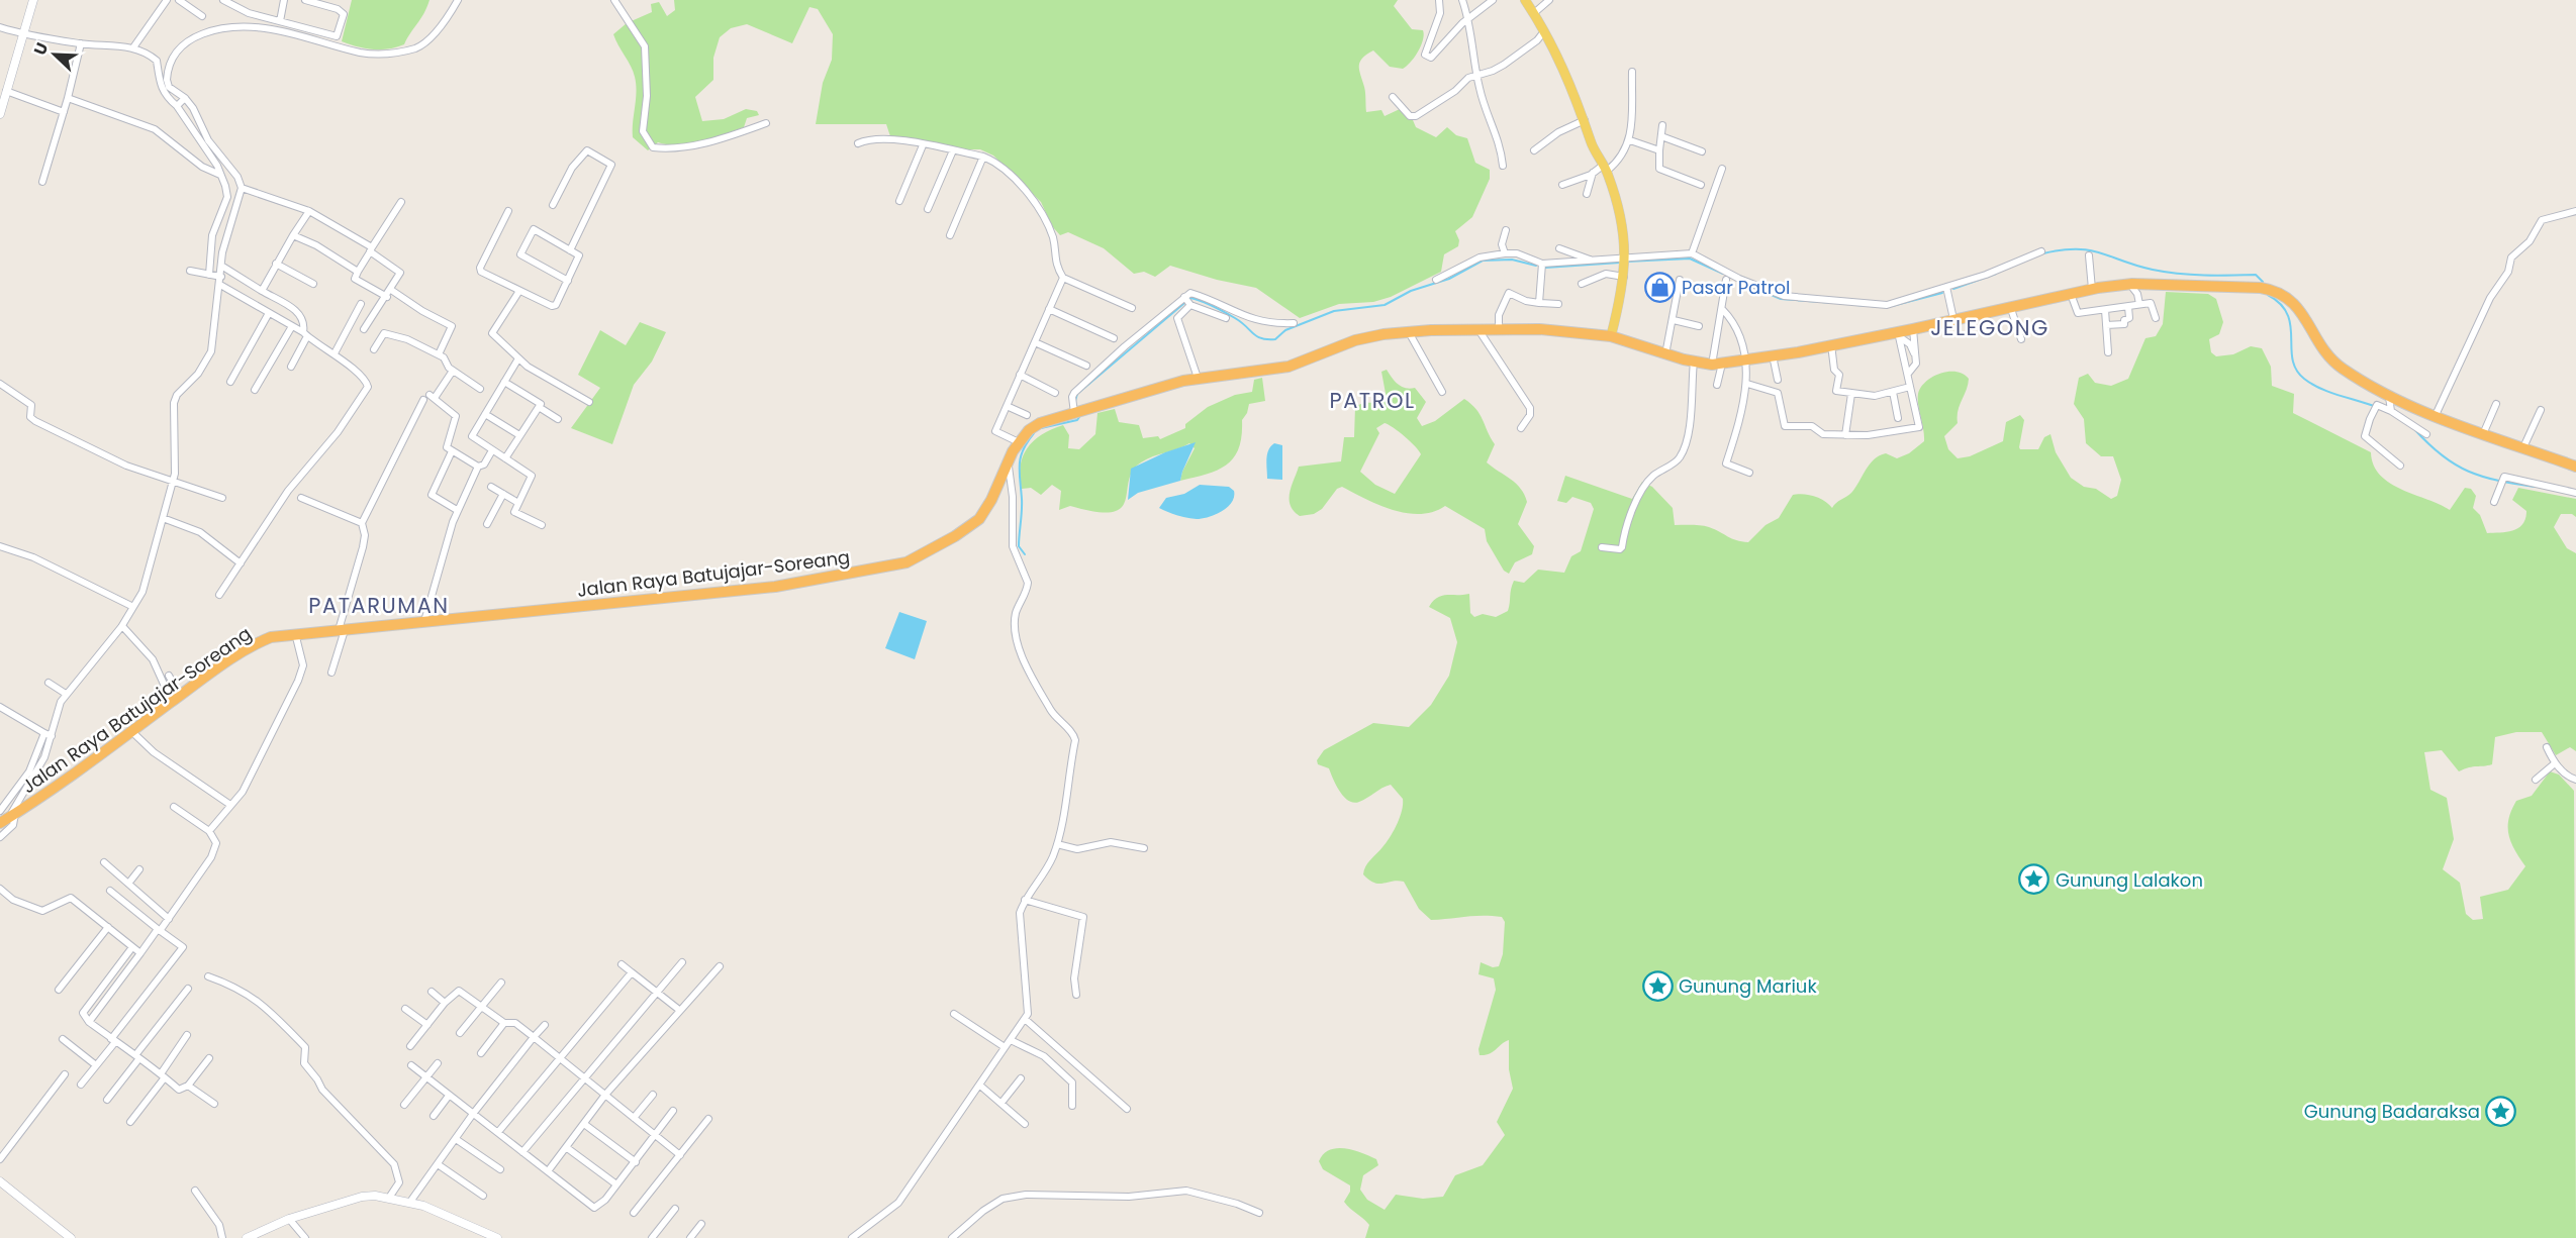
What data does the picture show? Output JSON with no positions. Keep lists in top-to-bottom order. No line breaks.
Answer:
{"streets":{"highway":["Jalan Raya Batujajar-Soreang"]},"districts":["JELEGONG","PATROL","PATARUMAN"],"places":{"shop":["Pasar Patrol"],"place":["Gunung Lalakon","Gunung Mariuk","Gunung Badaraksa"]},"north":"top left"}
